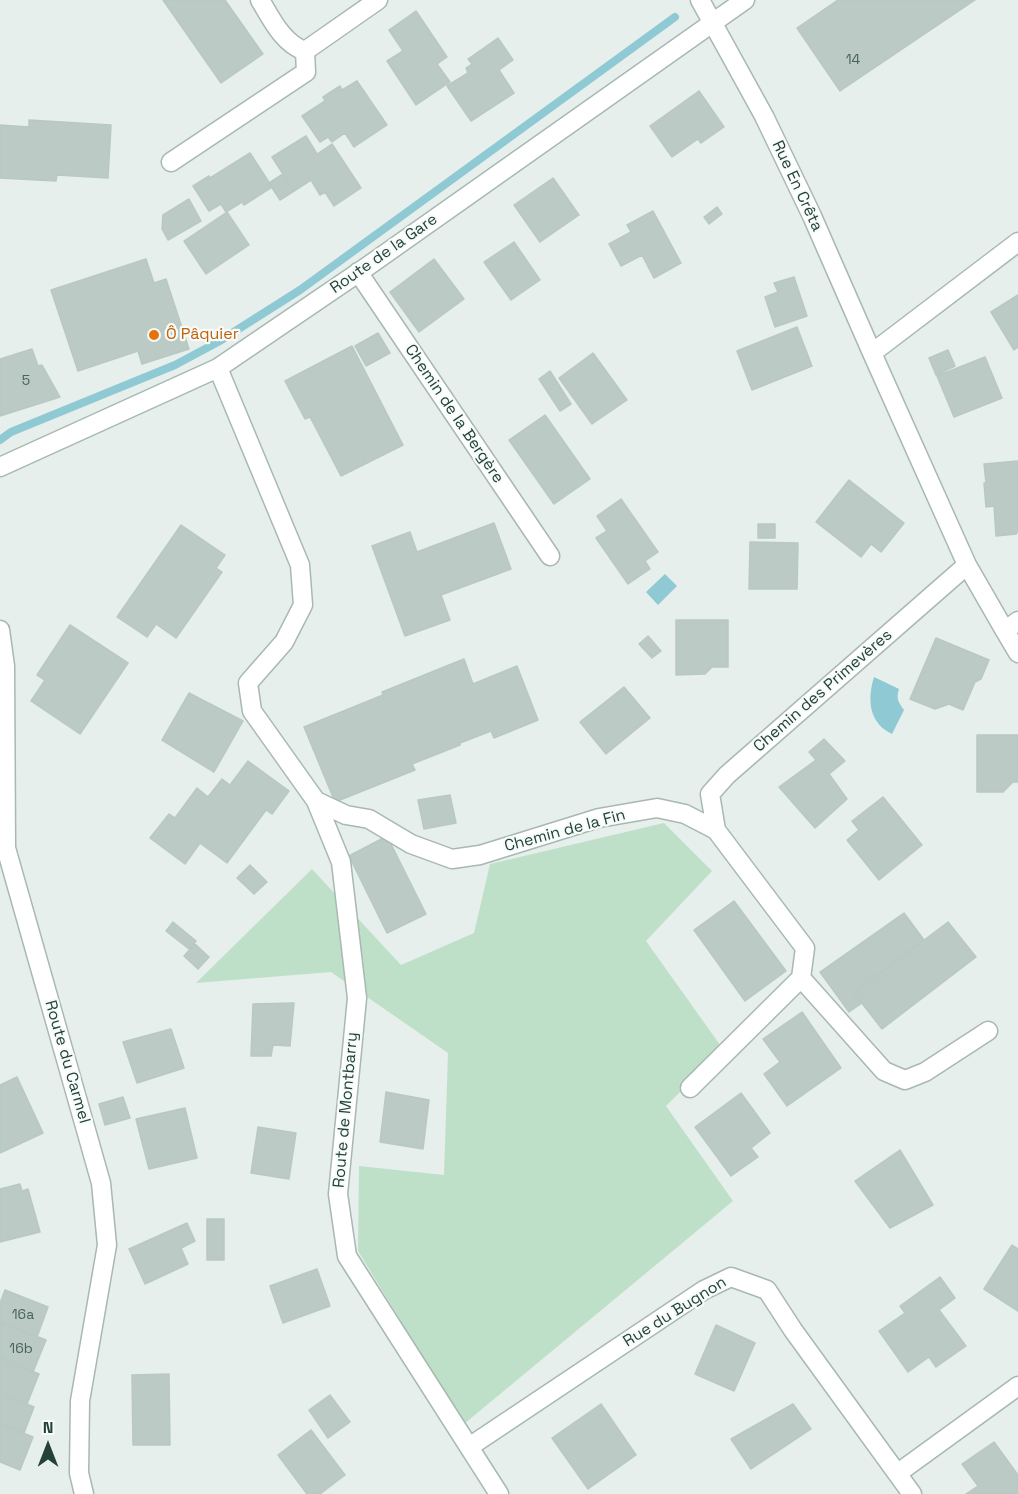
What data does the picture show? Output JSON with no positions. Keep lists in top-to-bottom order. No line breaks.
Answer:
{"streets":{"street":["Rue En Crêta","Route de la Gare","Chemin de la Bergère","Chemin des Primevères","Chemin de la Fin","Route du Carmel","Route de Montbarry","Rue du Bugnon"]},"crossings":[["Rue En Crêta","Route de la Gare"],["Rue En Crêta","Chemin des Primevères"],["Route de la Gare","Chemin de la Bergère"],["Route de la Gare","Route de Montbarry"],["Chemin des Primevères","Chemin de la Fin"],["Chemin de la Fin","Route de Montbarry"],["Route de Montbarry","Rue du Bugnon"]],"places":["Ô Pâquier"],"house_numbers":["14","5","16a","16b"],"north":"top"}
